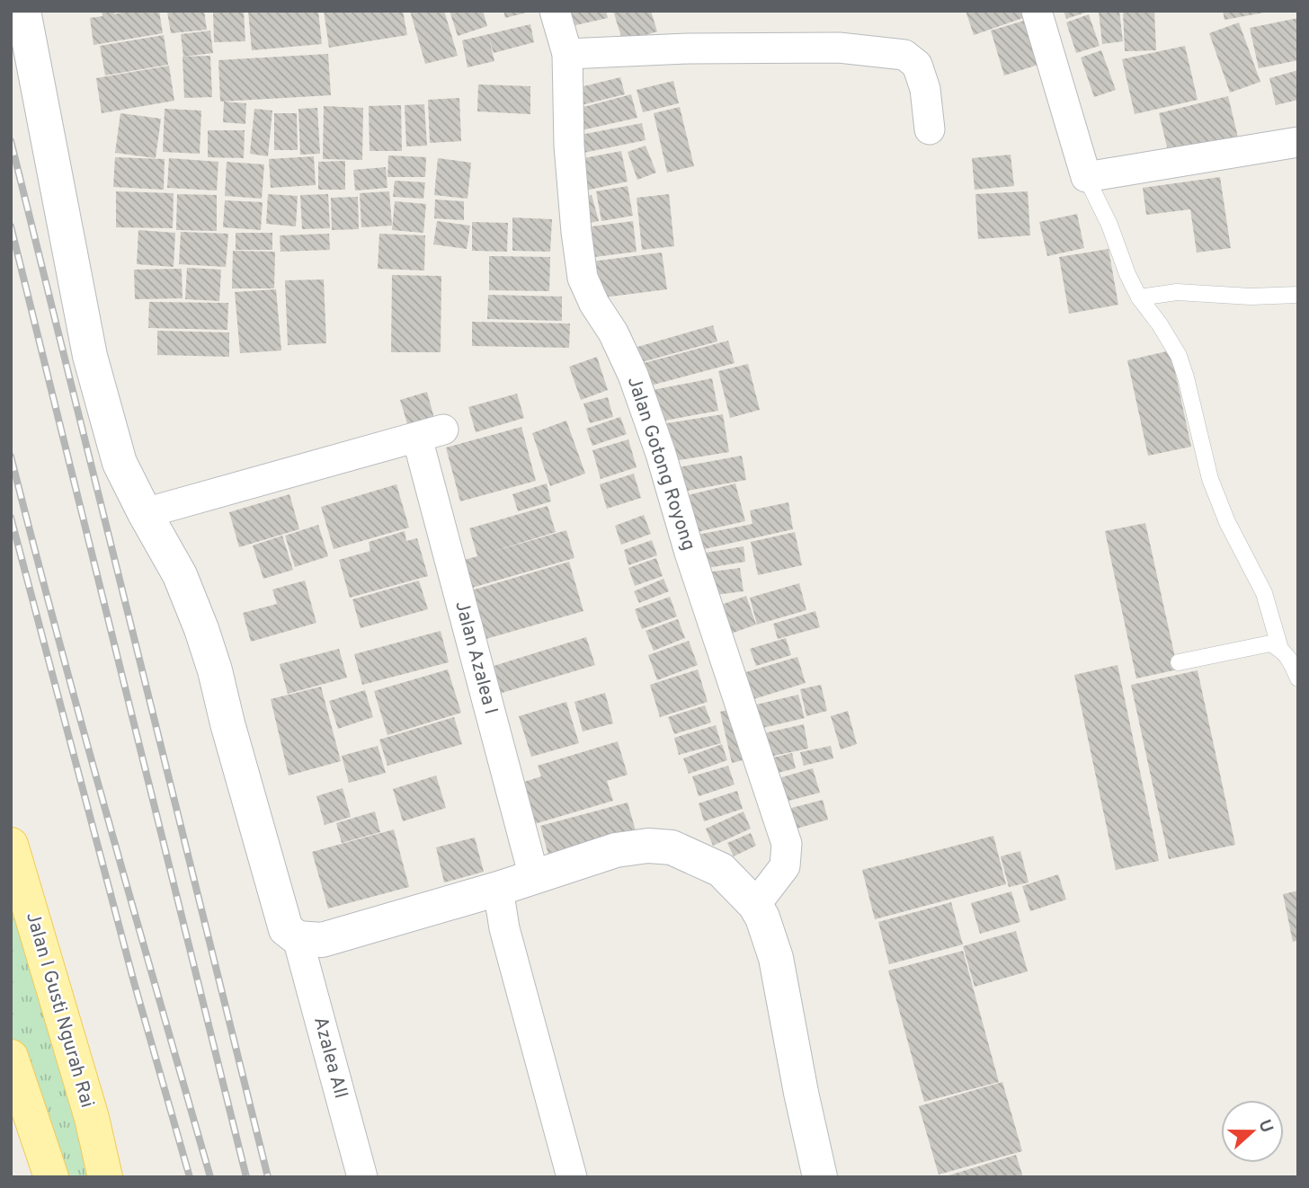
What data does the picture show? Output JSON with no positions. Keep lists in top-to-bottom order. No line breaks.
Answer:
{"streets":{"main road":["Jalan I Gusti Ngurah Rai"],"street":["Jalan Gotong Royong","Jalan Azalea I","Azalea All"]},"north":"right"}
